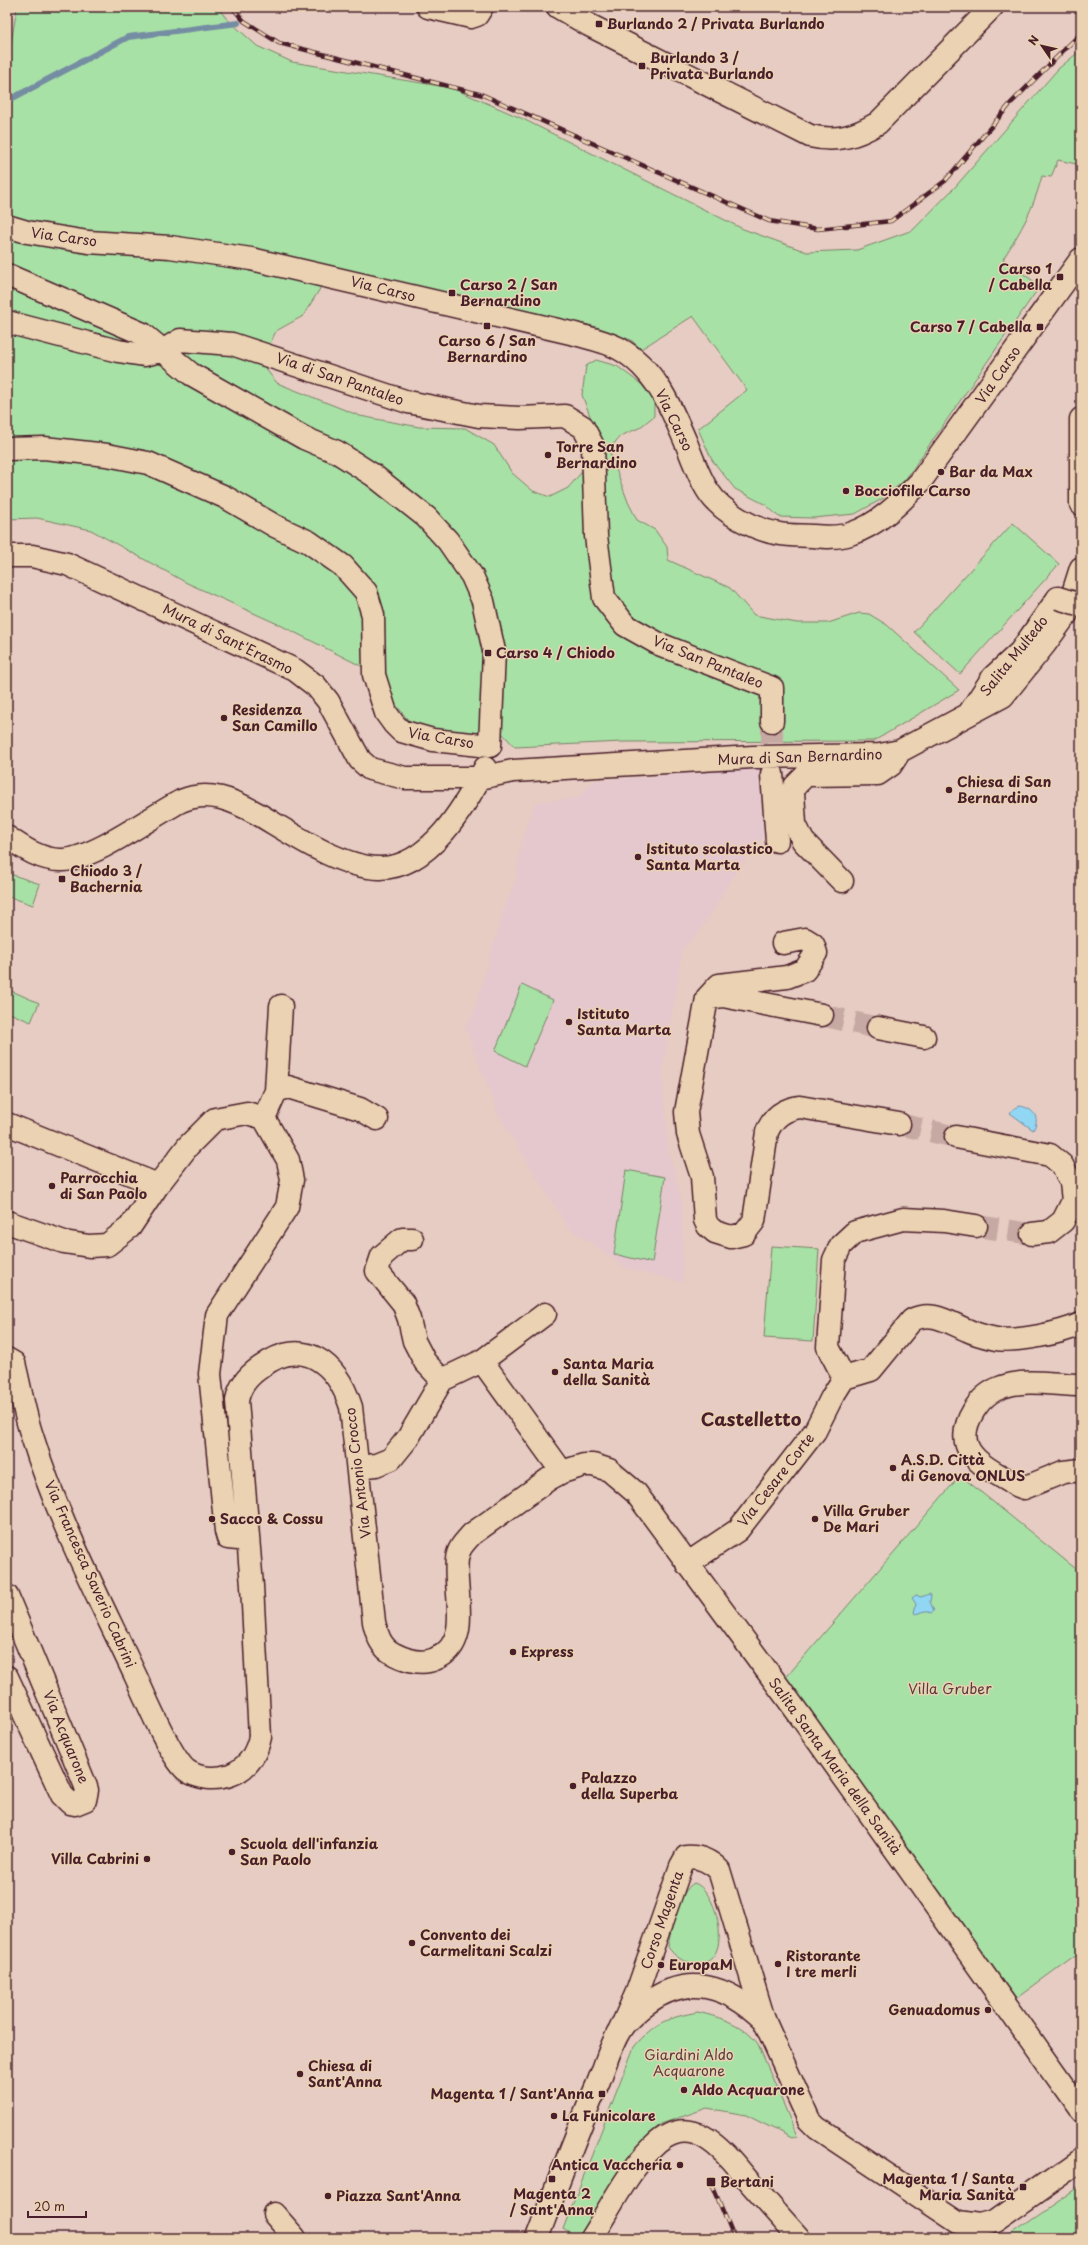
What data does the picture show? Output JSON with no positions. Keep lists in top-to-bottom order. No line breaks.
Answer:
{"streets":{"street":["Via Carso","Via di San Pantaleo","Mura di Sant'Erasmo","Salita Multedo","Via San Pantaleo","Mura di San Bernardino","Via Antonio Crocco","Via Cesare Corte","Via Francesca Saverio Cabrini","Via Acquarone","Salita Santa Maria della Sanità","Corso Magenta"]},"crossings":[["Via Carso","Via di San Pantaleo"],["Via di San Pantaleo","Via San Pantaleo"],["Mura di Sant'Erasmo","Mura di San Bernardino"],["Salita Multedo","Mura di San Bernardino"],["Via Antonio Crocco","Via Francesca Saverio Cabrini"],["Via Antonio Crocco","Salita Santa Maria della Sanità"],["Via Cesare Corte","Salita Santa Maria della Sanità"]],"districts":["Castelletto"],"parks":["Villa Gruber","Giardini Aldo Acquarone"],"places":{"transit":["Burlando 2 / Privata Burlando","Burlando 3 / Privata Burlando","Carso 1 / Cabella","Carso 2 / San Bernardino","Carso 6 / San Bernardino","Carso 7 / Cabella","Carso 4 / Chiodo","Chiodo 3 / Bachernia","Magenta 1 / Sant'Anna","Magenta 2 / Sant'Anna","Bertani","Magenta 1 / Santa Maria Sanità"],"other":["Torre San Bernardino","Bar da Max","Bocciofila Carso","Residenza San Camillo","Chiesa di San Bernardino","Istituto scolastico Santa Marta","Istituto Santa Marta","Parrocchia di San Paolo","Santa Maria della Sanità","A.S.D. Città di Genova ONLUS","Sacco & Cossu","Villa Gruber De Mari","Express","Palazzo della Superba","Scuola dell'infanzia San Paolo","Villa Cabrini","Convento dei Carmelitani Scalzi","Ristorante I tre merli","EuropaM","Genuadomus","Chiesa di Sant'Anna","Aldo Acquarone","La Funicolare","Antica Vaccheria","Piazza Sant'Anna"]},"scale_bar":"20 m","north":"top left"}
